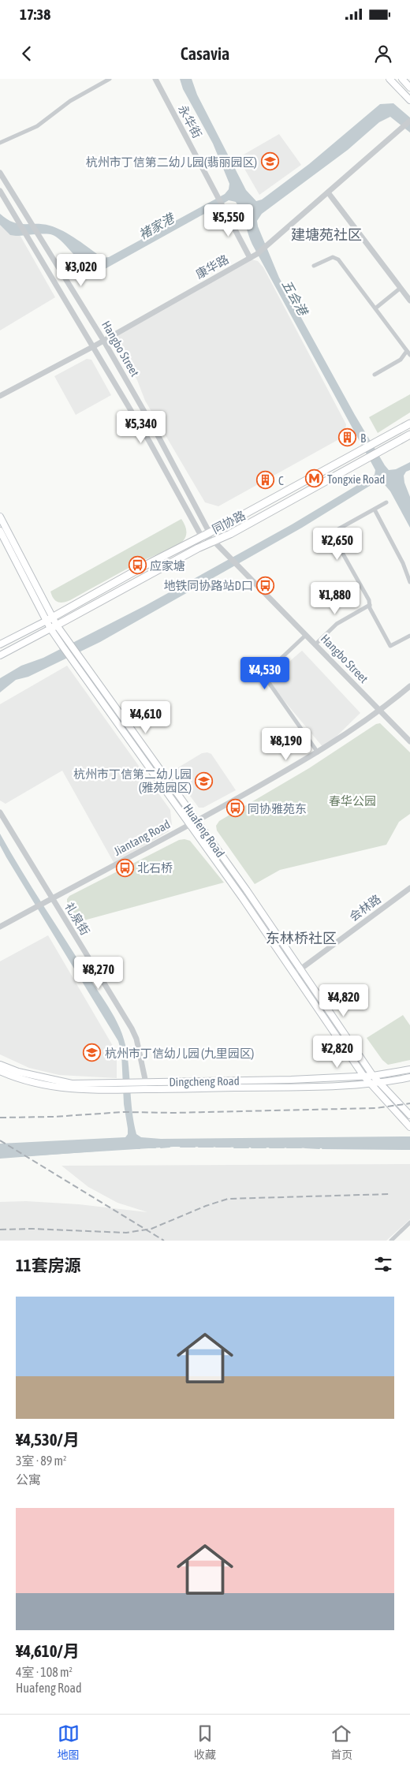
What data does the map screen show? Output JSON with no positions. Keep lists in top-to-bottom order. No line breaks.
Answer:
{"streets":{"main road":["同协路","Huafeng Road","Dingcheng Road"],"street":["永华街","康华路","Hangbo Street","Jiantang Road","会林路","礼泉街"]},"crossings":[["永华街","康华路"],["康华路","Hangbo Street"],["Hangbo Street","同协路"],["Hangbo Street","Jiantang Road"],["同协路","Huafeng Road"],["Huafeng Road","Jiantang Road"],["Huafeng Road","会林路"],["Huafeng Road","Dingcheng Road"],["Jiantang Road","礼泉街"],["礼泉街","Dingcheng Road"]],"districts":["建塘苑社区","东林桥社区"],"water":["褚家港","五会港"],"parks":["春华公园"],"places":{"school or university":["杭州市丁信第二幼儿园(翡丽园区)","杭州市丁信第二幼儿园 (雅苑园区)","杭州市丁信幼儿园 (九里园区)"],"building":["B","C"],"metro station":["Tongxie Road"],"bus stop":["应家塘","地铁同协路站D口","同协雅苑东","北石桥"]},"page":{"status":"17:38","header":"Casavia","price":["¥5,550","¥3,020","¥5,340","¥2,650","¥1,880","¥4,530","¥4,610","¥8,190","¥8,270","¥4,820","¥2,820"],"heading":"11套房源","list":[{"name":"¥4,530/月","note":"3室 · 89 m² · 公寓"},{"name":"¥4,610/月","note":"4室 · 108 m² · Huafeng Road"}],"tabs":["地图","收藏","首页"]}}
